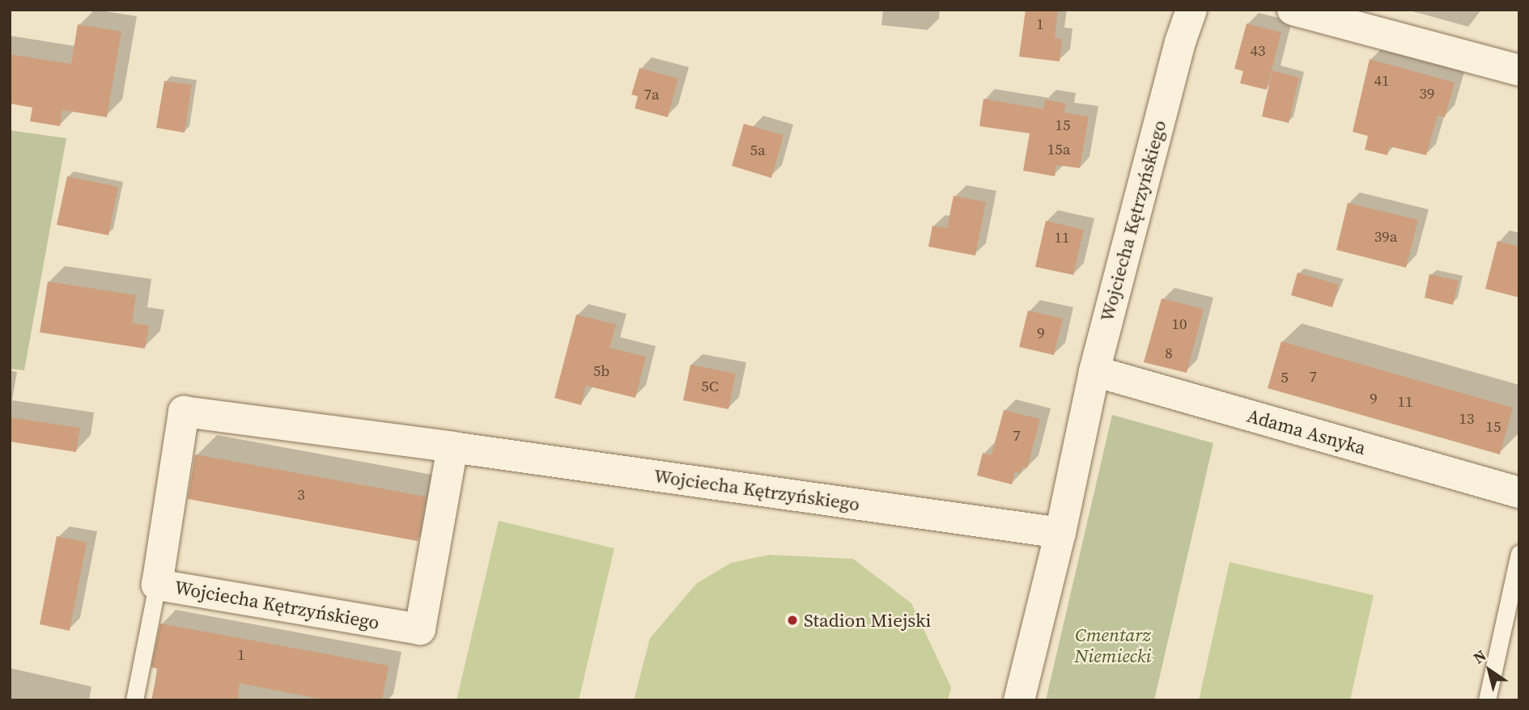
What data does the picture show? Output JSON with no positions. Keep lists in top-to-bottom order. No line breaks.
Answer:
{"streets":{"street":["Wojciecha Kętrzyńskiego","Adama Asnyka"]},"crossings":[["Wojciecha Kętrzyńskiego","Adama Asnyka"]],"parks":["Cmentarz Niemiecki"],"places":["Stadion Miejski"],"house_numbers":["1","43","41","39","7a","15","15a","5a","39a","11","10","9","8","5b","7","5","5C","9","11","13","15","7","3","1"],"north":"top left"}
